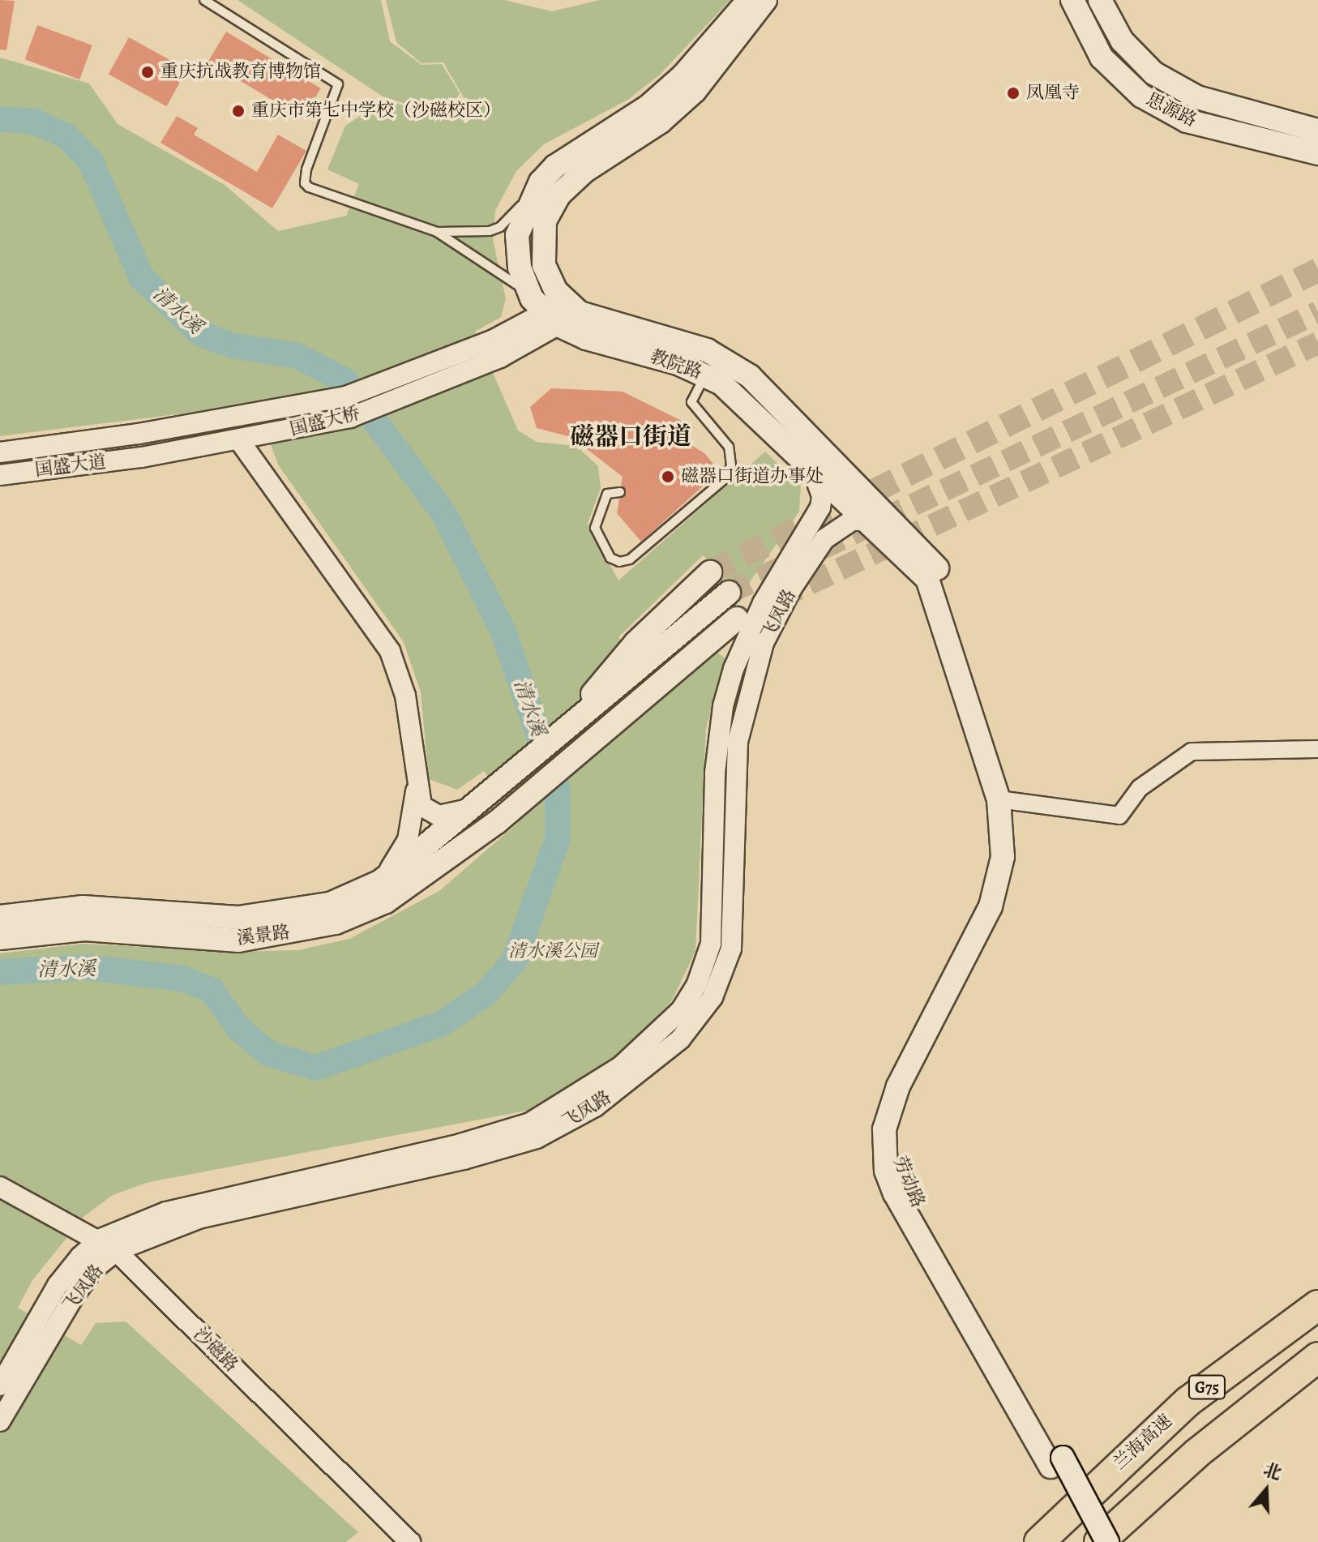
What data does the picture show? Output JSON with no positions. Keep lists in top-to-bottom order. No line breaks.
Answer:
{"streets":{"highway":["G75","兰海高速"],"main road":["思源路","教院路","溪景路","劳动路"],"street":["国盛大桥","国盛大道","飞凤路","沙磁路"]},"crossings":[["教院路","飞凤路"],["教院路","劳动路"],["国盛大桥","国盛大道"],["飞凤路","沙磁路"]],"districts":["磁器口街道"],"water":["清水溪"],"parks":["清水溪公园"],"places":["重庆抗战教育博物馆","凤凰寺","重庆市第七中学校（沙磁校区）","磁器口街道办事处"],"north":"top"}
